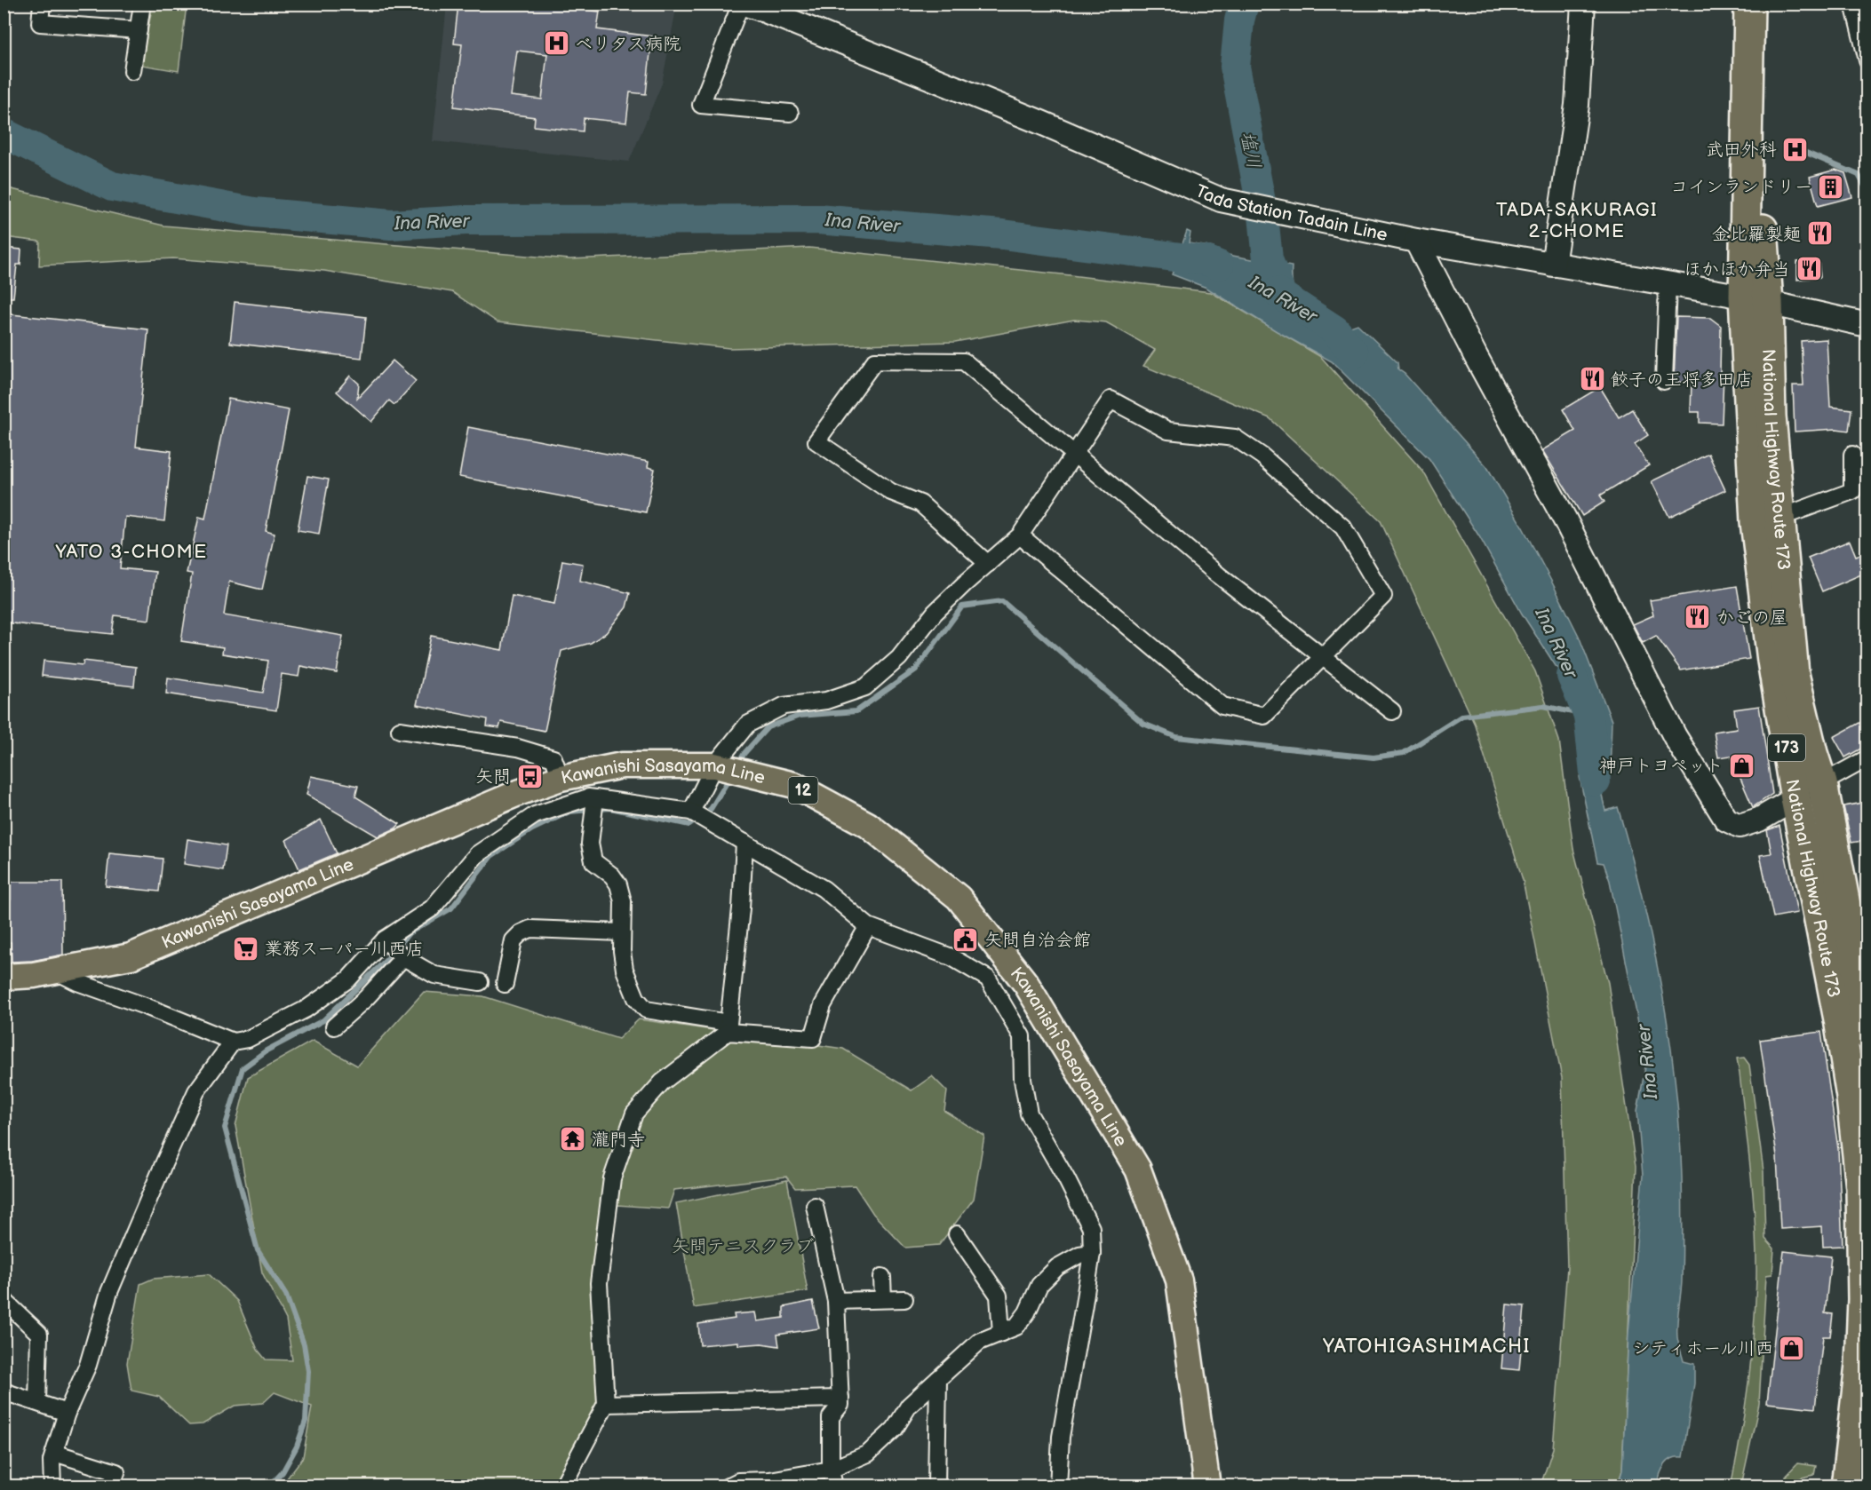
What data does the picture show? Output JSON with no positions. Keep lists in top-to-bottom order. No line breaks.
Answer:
{"streets":{"highway":["National Highway Route 173","173"],"main road":["Tada Station Tadain Line","Kawanishi Sasayama Line","12"]},"crossings":[["Tada Station Tadain Line","National Highway Route 173"]],"districts":["TADA-SAKURAGI 2-CHOME","YATO 3-CHOME","YATOHIGASHIMACHI"],"water":["塩川","Ina River"],"parks":["矢問テニスクラブ"],"places":{"hospital":["ベリタス病院","武田外科"],"building":["コインランドリー"],"restaurant":["金比羅製麺","ほかほか弁当","餃子の王将多田店","かごの屋"],"shop":["神戸トヨペット","シティホール川西"],"bus stop":["矢問"],"public building":["矢問自治会館"],"supermarket":["業務スーパー川西店"],"temple":["瀧門寺"]}}
